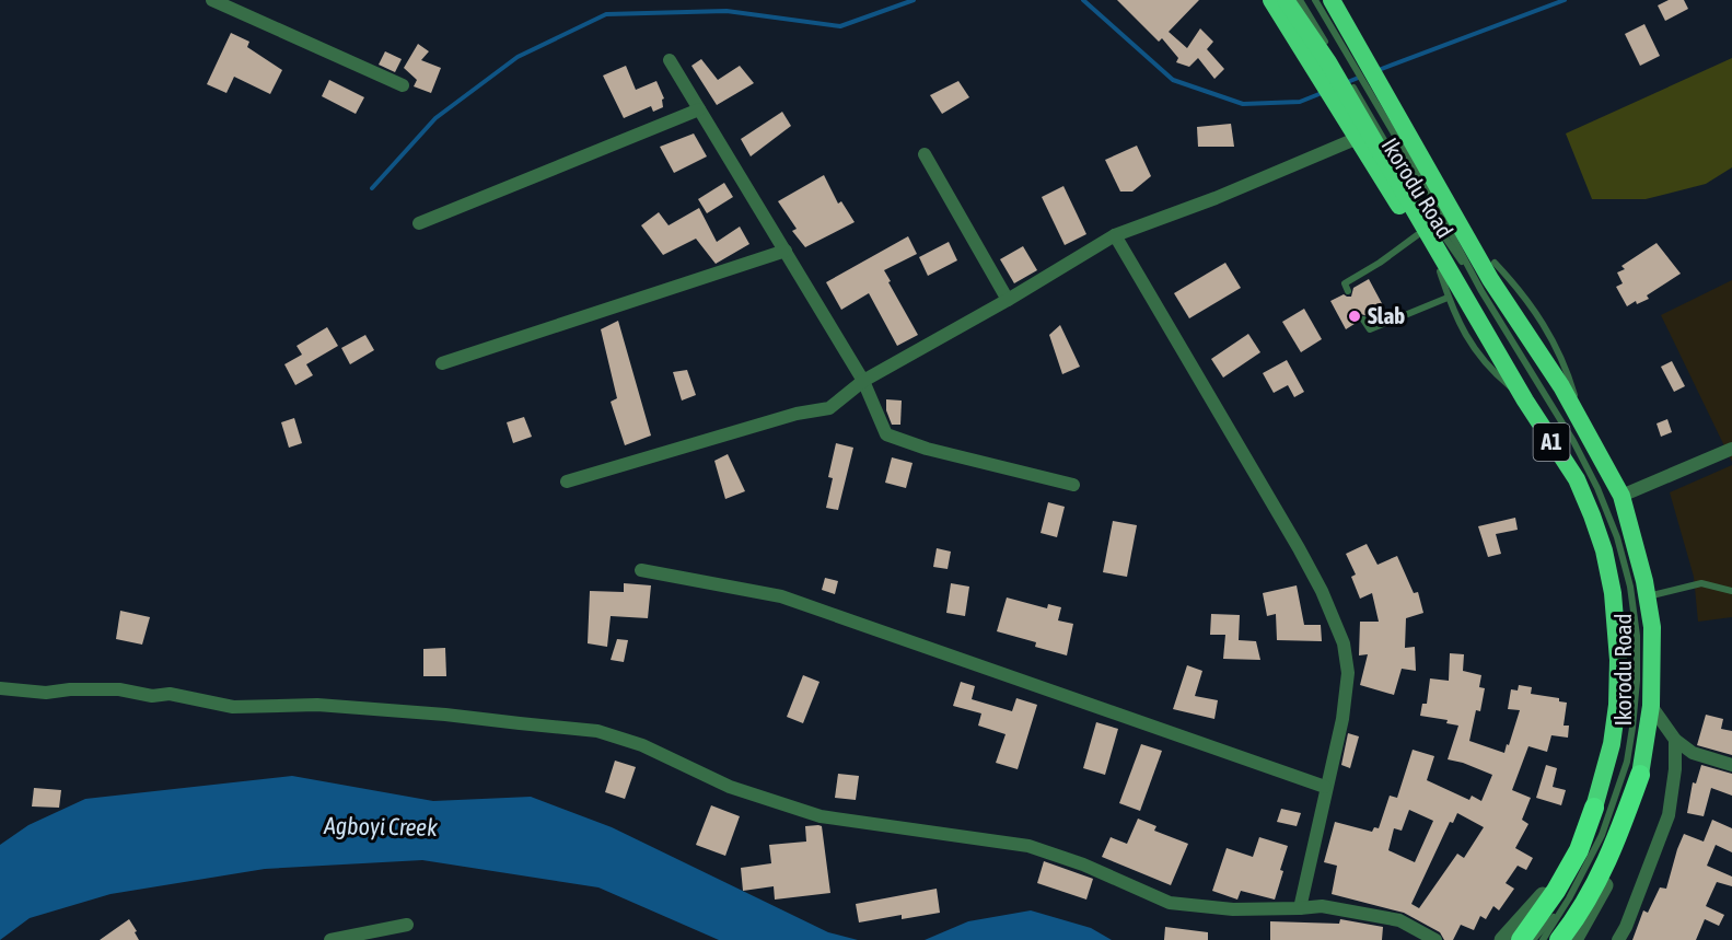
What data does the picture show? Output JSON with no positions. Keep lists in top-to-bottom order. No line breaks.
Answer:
{"streets":{"highway":["Ikorodu Road","A1"]},"water":["Agboyi Creek"],"places":["Slab"]}
